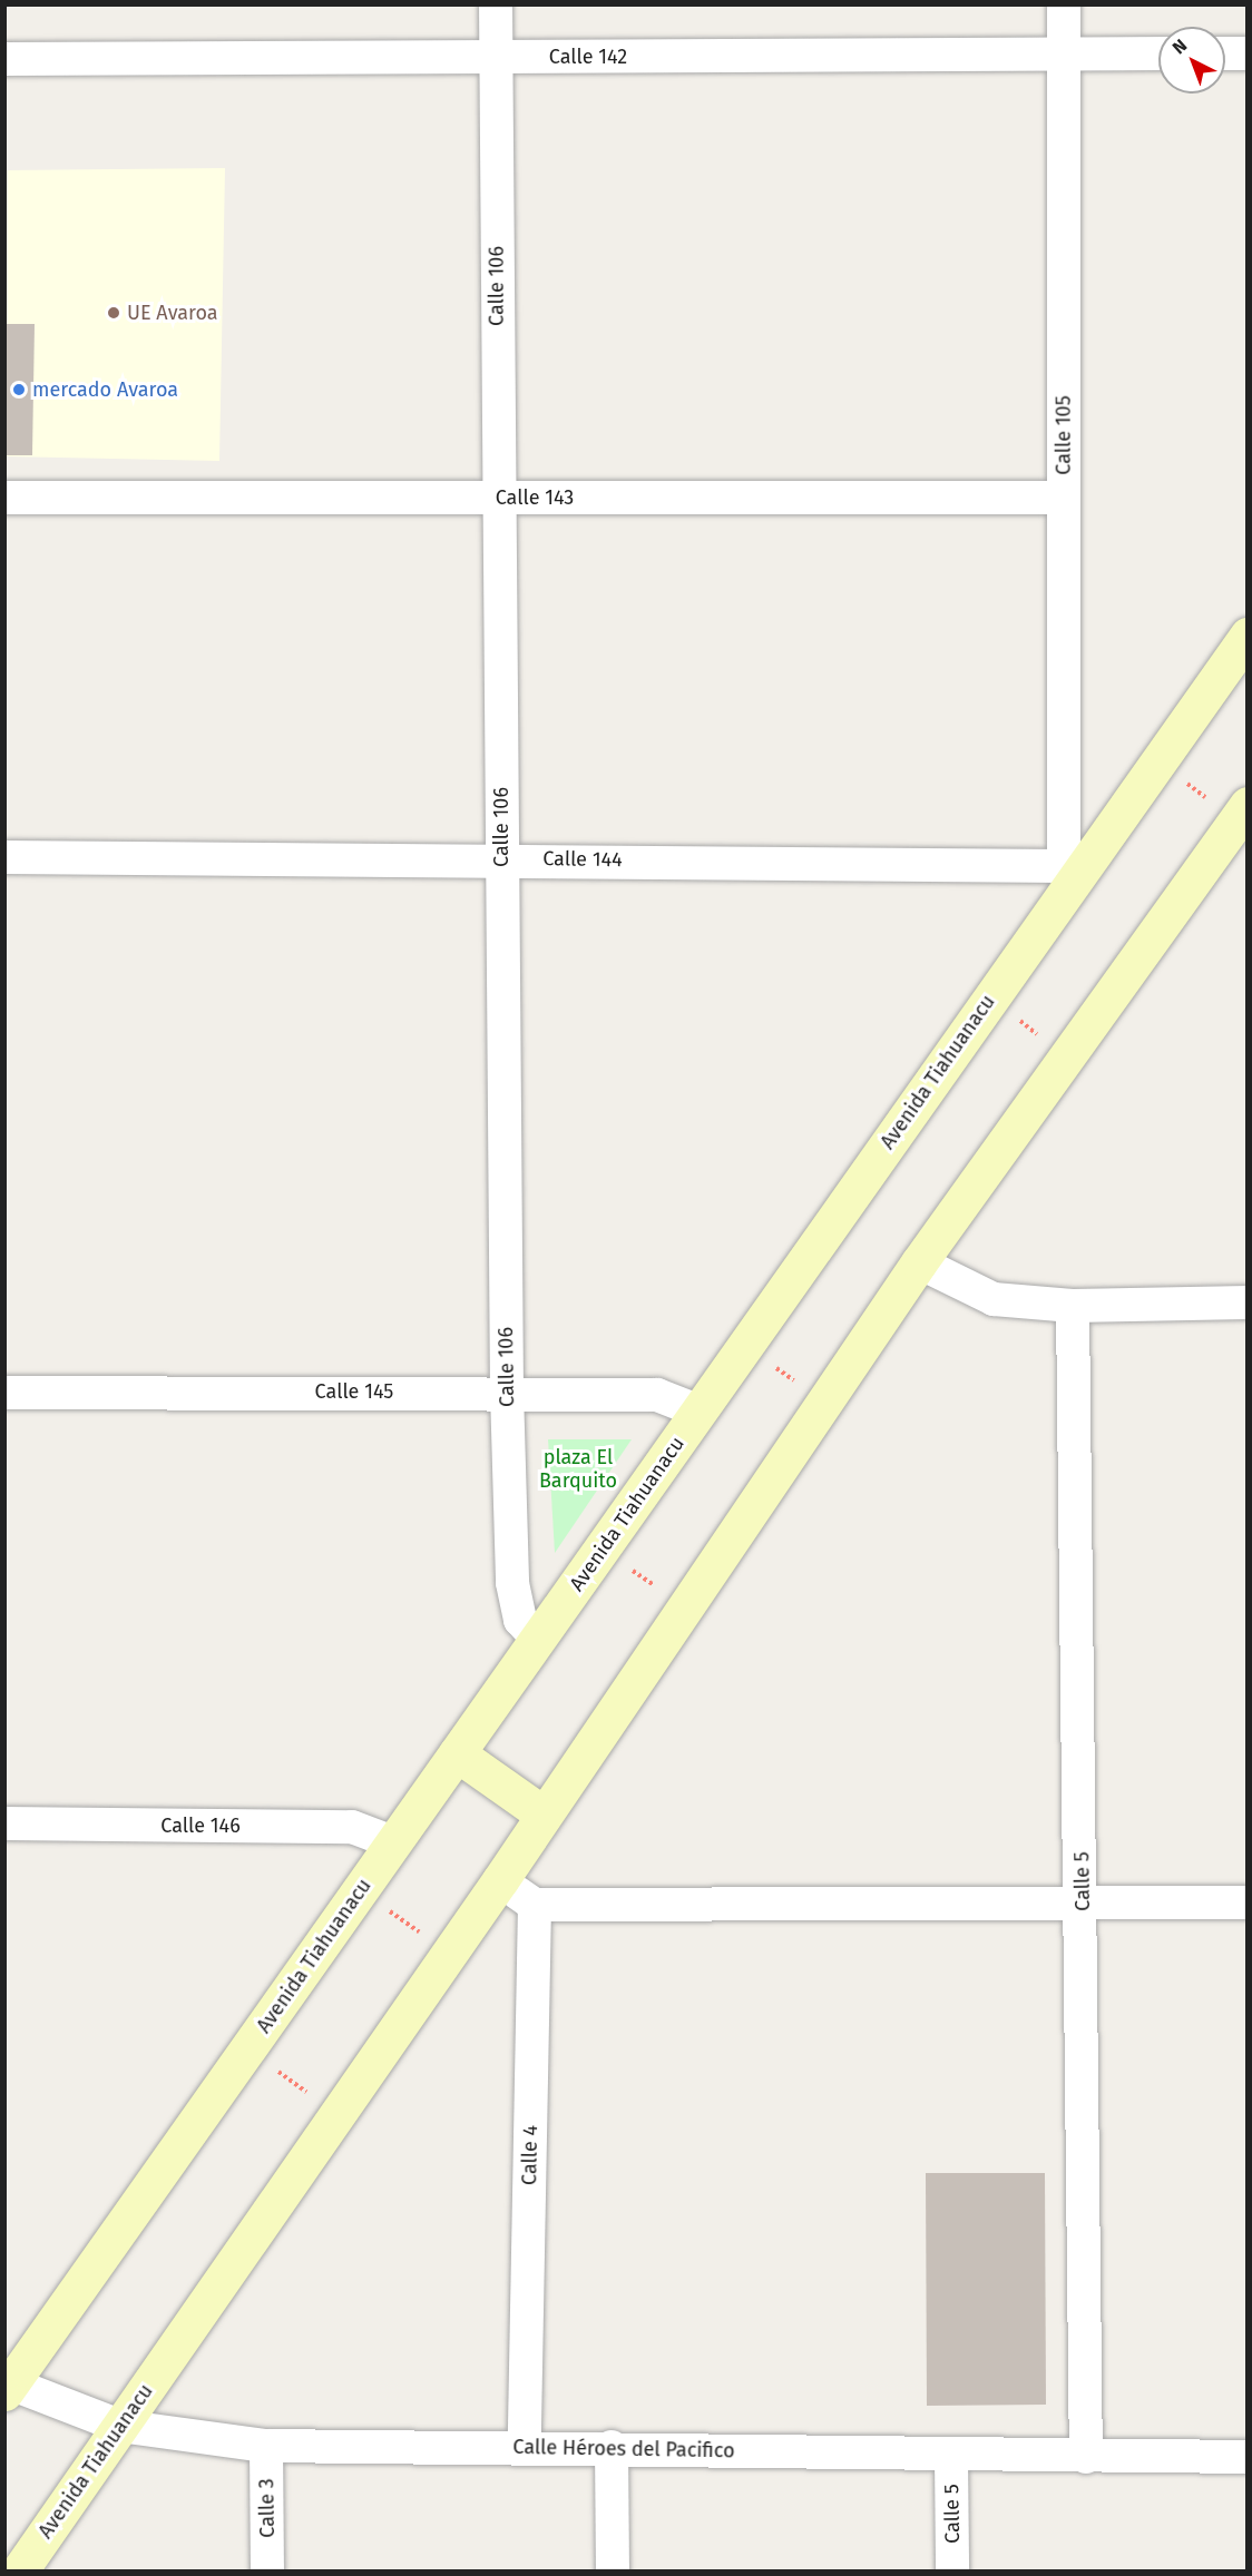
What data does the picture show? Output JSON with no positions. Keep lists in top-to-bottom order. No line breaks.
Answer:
{"streets":{"main road":["Avenida Tiahuanacu"],"street":["Calle 142","Calle 106","Calle 105","Calle 143","Calle 144","Calle 145","Calle 146","Calle 5","Calle 4","Calle Héroes del Pacifico","Calle 3"]},"crossings":[["Calle 142","Calle 106"],["Calle 142","Calle 105"],["Calle 106","Calle 143"],["Calle 106","Calle 144"],["Calle 106","Avenida Tiahuanacu"],["Calle 106","Calle 145"],["Calle 105","Calle 143"],["Calle 105","Calle 144"],["Calle 105","Avenida Tiahuanacu"],["Calle 144","Avenida Tiahuanacu"],["Avenida Tiahuanacu","Calle 145"],["Avenida Tiahuanacu","Calle 146"],["Avenida Tiahuanacu","Calle Héroes del Pacifico"],["Calle 5","Calle Héroes del Pacifico"],["Calle 4","Calle Héroes del Pacifico"],["Calle Héroes del Pacifico","Calle 3"]],"parks":["plaza El Barquito"],"places":["UE Avaroa","mercado Avaroa"],"north":"top left"}
